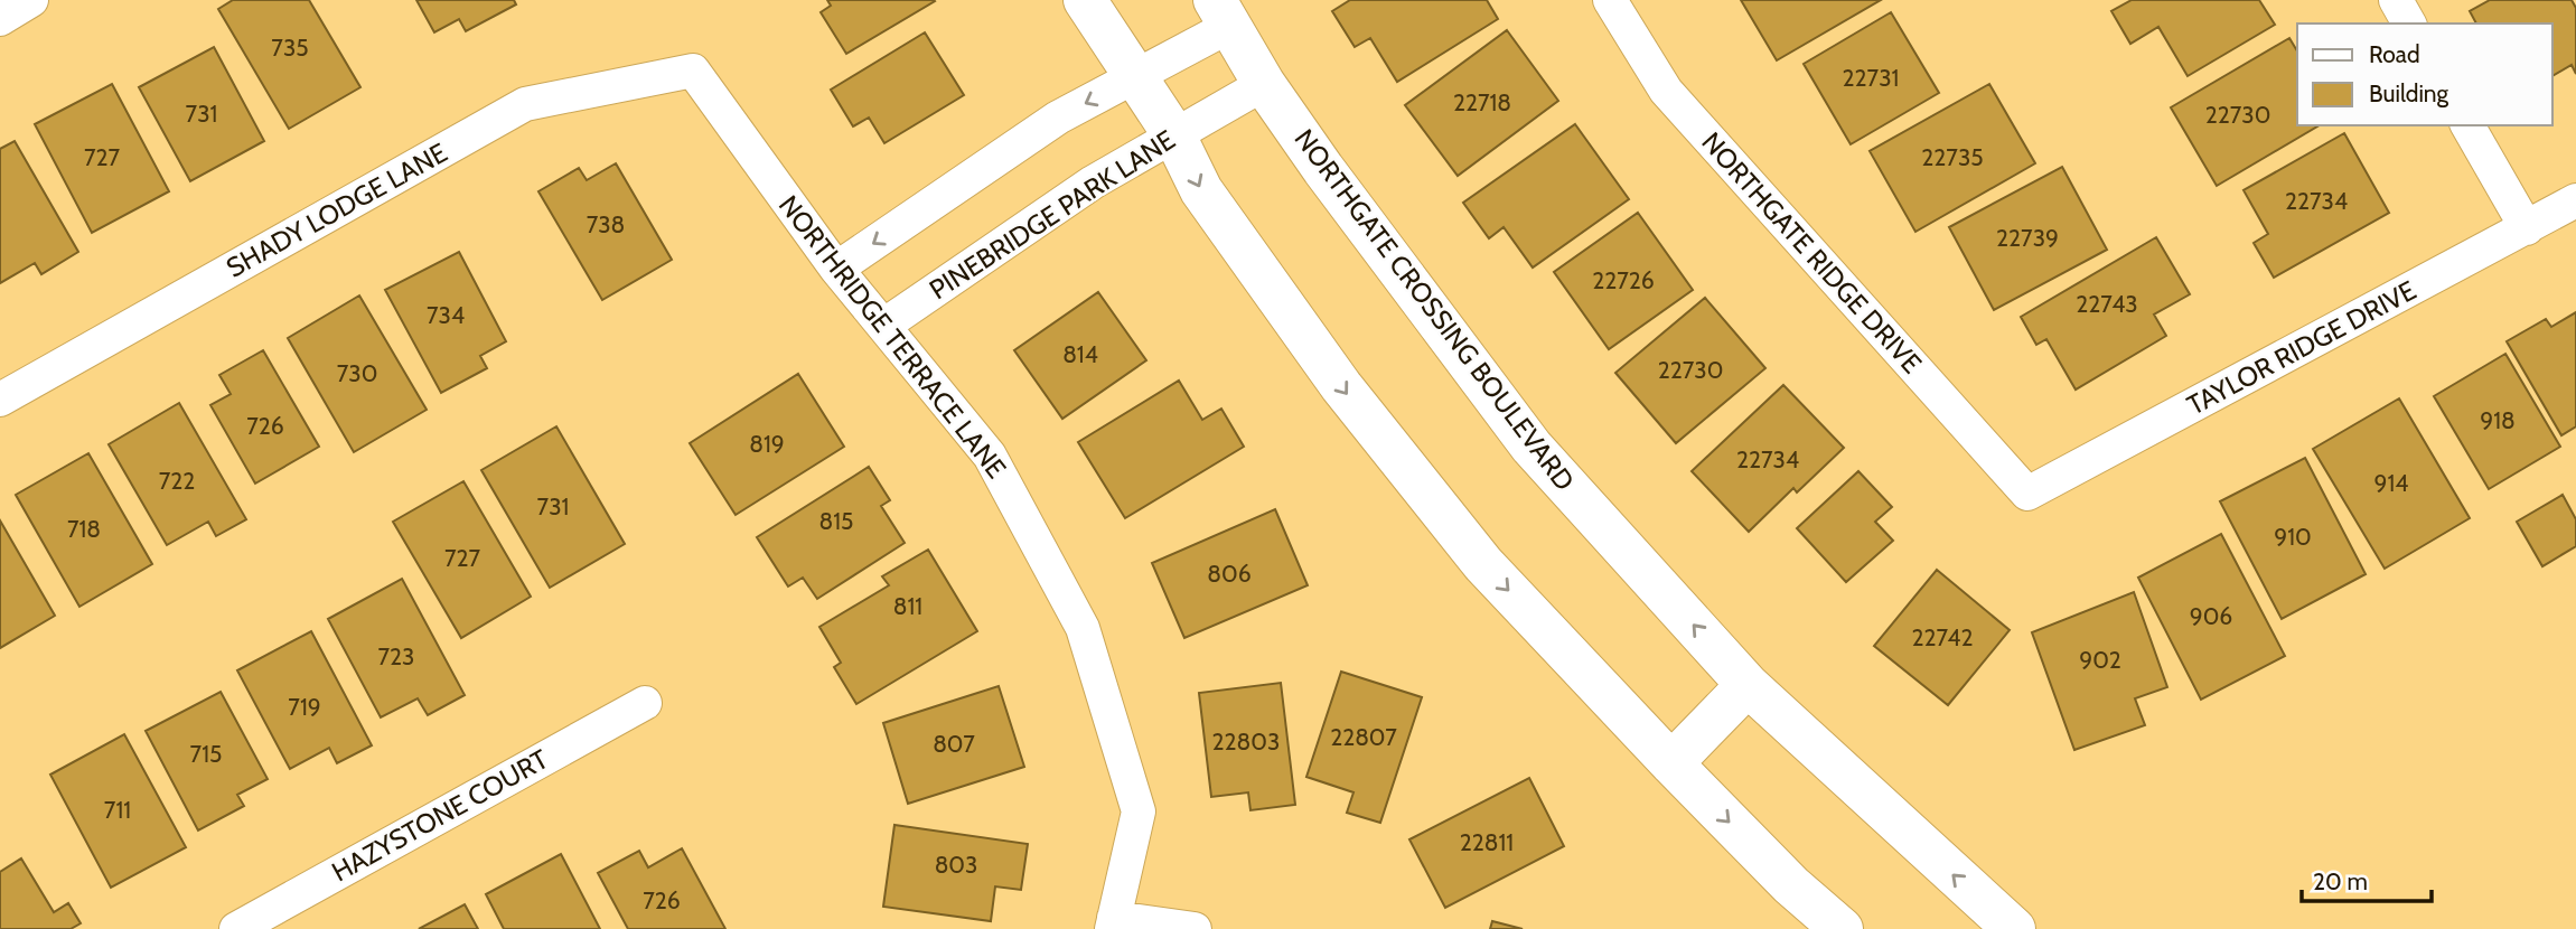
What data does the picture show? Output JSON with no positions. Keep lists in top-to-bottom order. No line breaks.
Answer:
{"streets":{"main road":["NORTHGATE CROSSING BOULEVARD"],"street":["SHADY LODGE LANE","PINEBRIDGE PARK LANE","NORTHGATE RIDGE DRIVE","NORTHRIDGE TERRACE LANE","TAYLOR RIDGE DRIVE","HAZYSTONE COURT"]},"crossings":[["SHADY LODGE LANE","NORTHRIDGE TERRACE LANE"],["PINEBRIDGE PARK LANE","NORTHGATE CROSSING BOULEVARD"],["PINEBRIDGE PARK LANE","NORTHRIDGE TERRACE LANE"],["NORTHGATE RIDGE DRIVE","TAYLOR RIDGE DRIVE"]],"house_numbers":["735","22731","22718","731","22730","727","22735","22734","738","22739","22726","22743","734","814","22730","730","918","726","819","22734","722","914","731","815","718","910","727","806","811","906","22742","723","902","719","22807","22803","807","715","711","22811","803","726"],"legend":["Road","Building"],"scale_bar":"20 m"}
